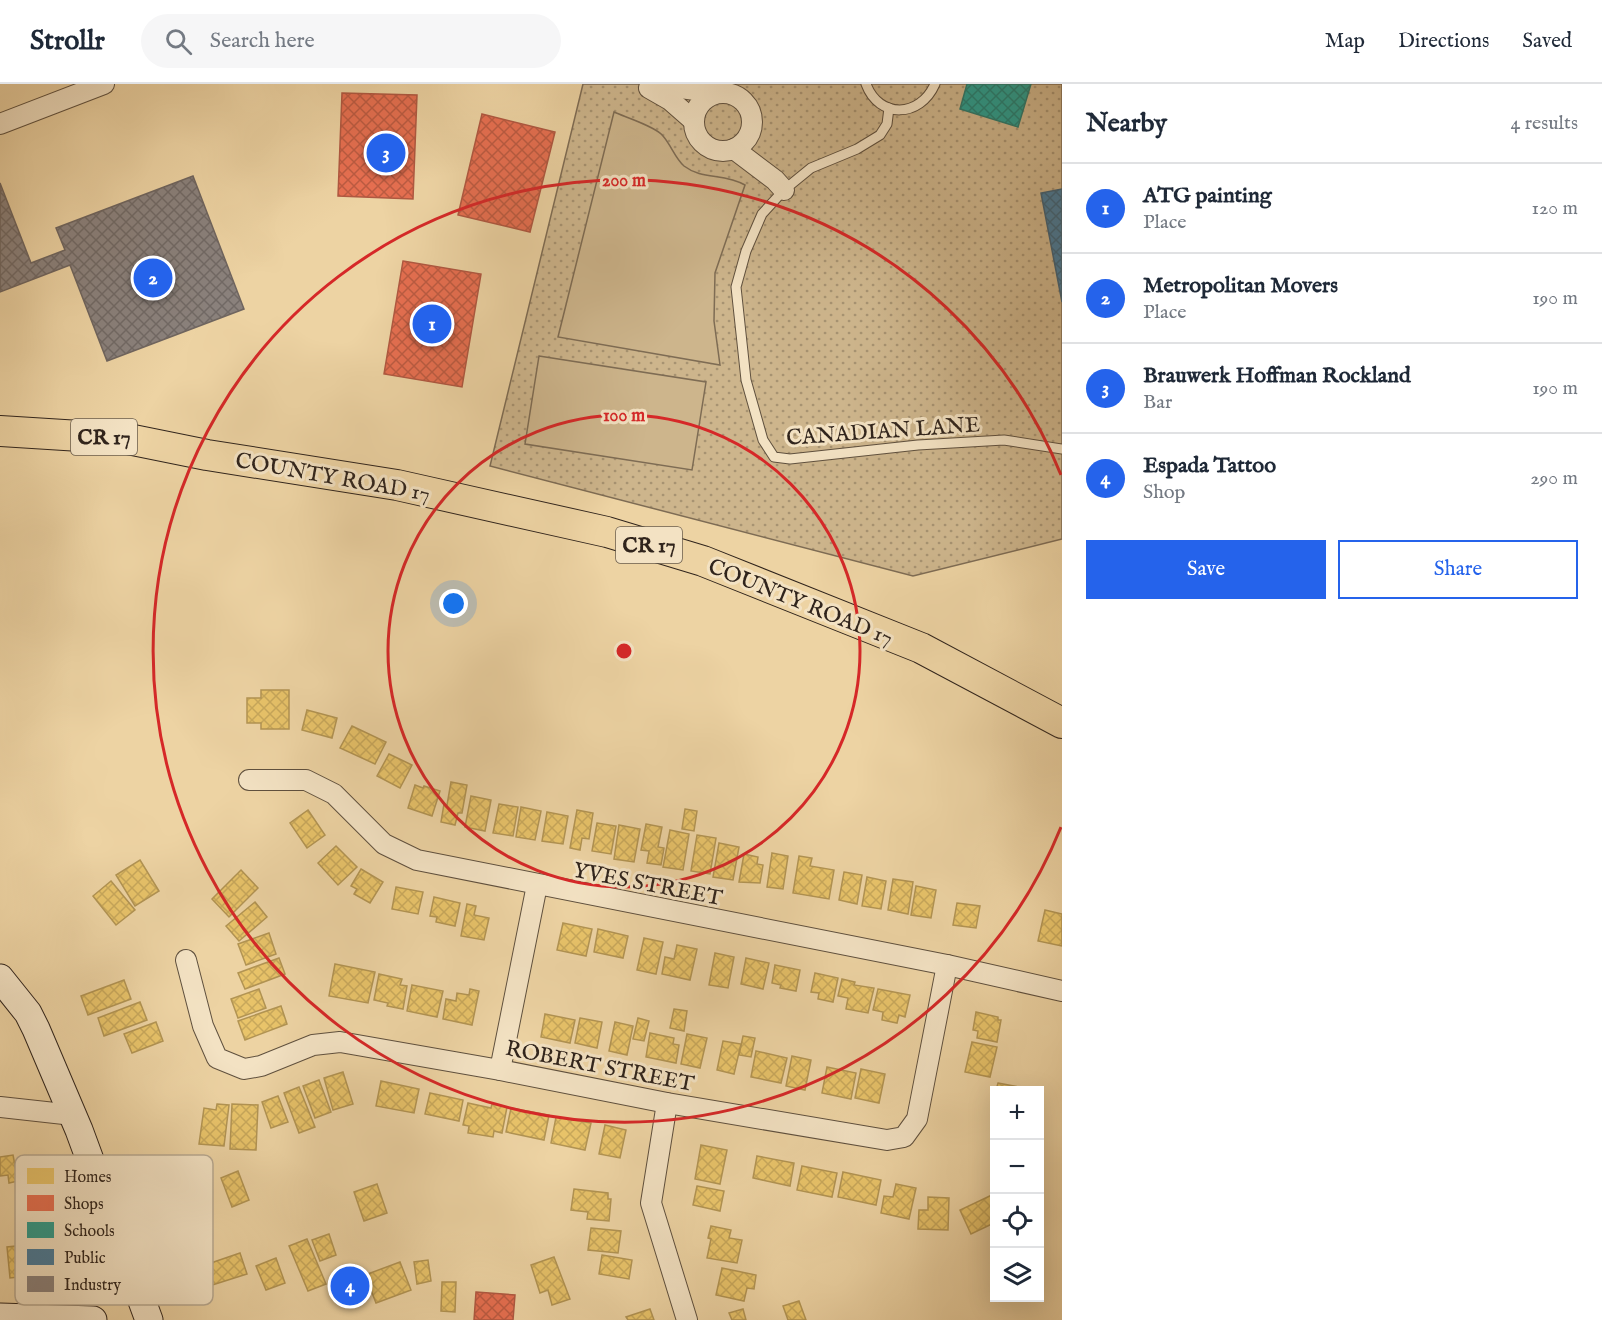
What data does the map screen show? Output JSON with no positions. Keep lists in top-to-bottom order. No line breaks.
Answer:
{"streets":{"main road":["CR 17","COUNTY ROAD 17"],"street":["YVES STREET","ROBERT STREET"],"lane":["CANADIAN LANE"]},"crossings":[["YVES STREET","ROBERT STREET"]],"legend":["Homes","Shops","Schools","Public","Industry"],"page":{"header":"Strollr","search":"Search here","nav":["Map","Directions","Saved"],"heading":["Nearby","4 results"],"pins":["3","2","1","4"],"list":[{"mark":"1","name":"ATG painting","note":"Place","value":"120 m"},{"mark":"2","name":"Metropolitan Movers","note":"Place","value":"190 m"},{"mark":"3","name":"Brauwerk Hoffman Rockland","note":"Bar","value":"190 m"},{"mark":"4","name":"Espada Tattoo","note":"Shop","value":"290 m"}],"buttons":["Save","Share"],"map_buttons":["+","−"]},"rings":["200 m","100 m"]}
